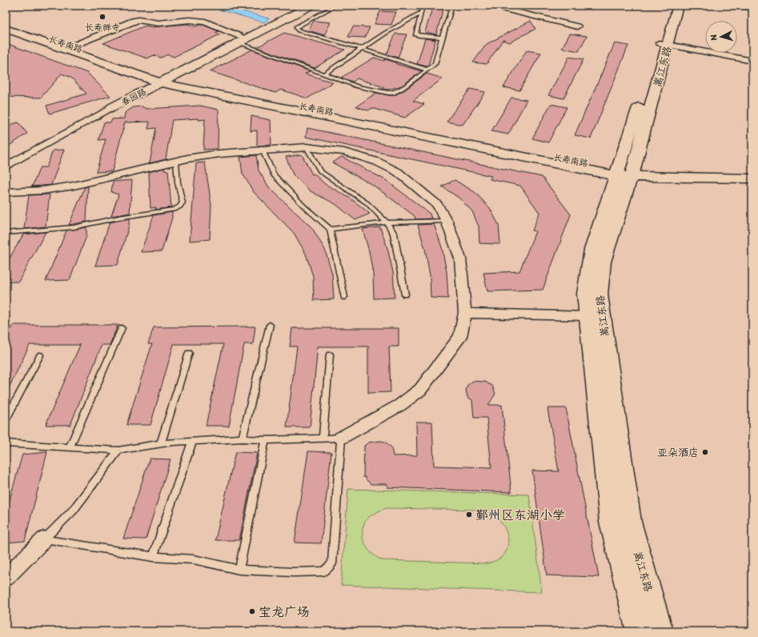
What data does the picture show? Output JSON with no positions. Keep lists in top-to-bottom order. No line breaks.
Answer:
{"streets":{"main road":["长寿南路","嵩江东路","春园路"]},"crossings":[["长寿南路","嵩江东路"],["长寿南路","春园路"]],"places":["长寿禅寺","亚朵酒店","鄞州区东湖小学","宝龙广场"],"north":"left"}
